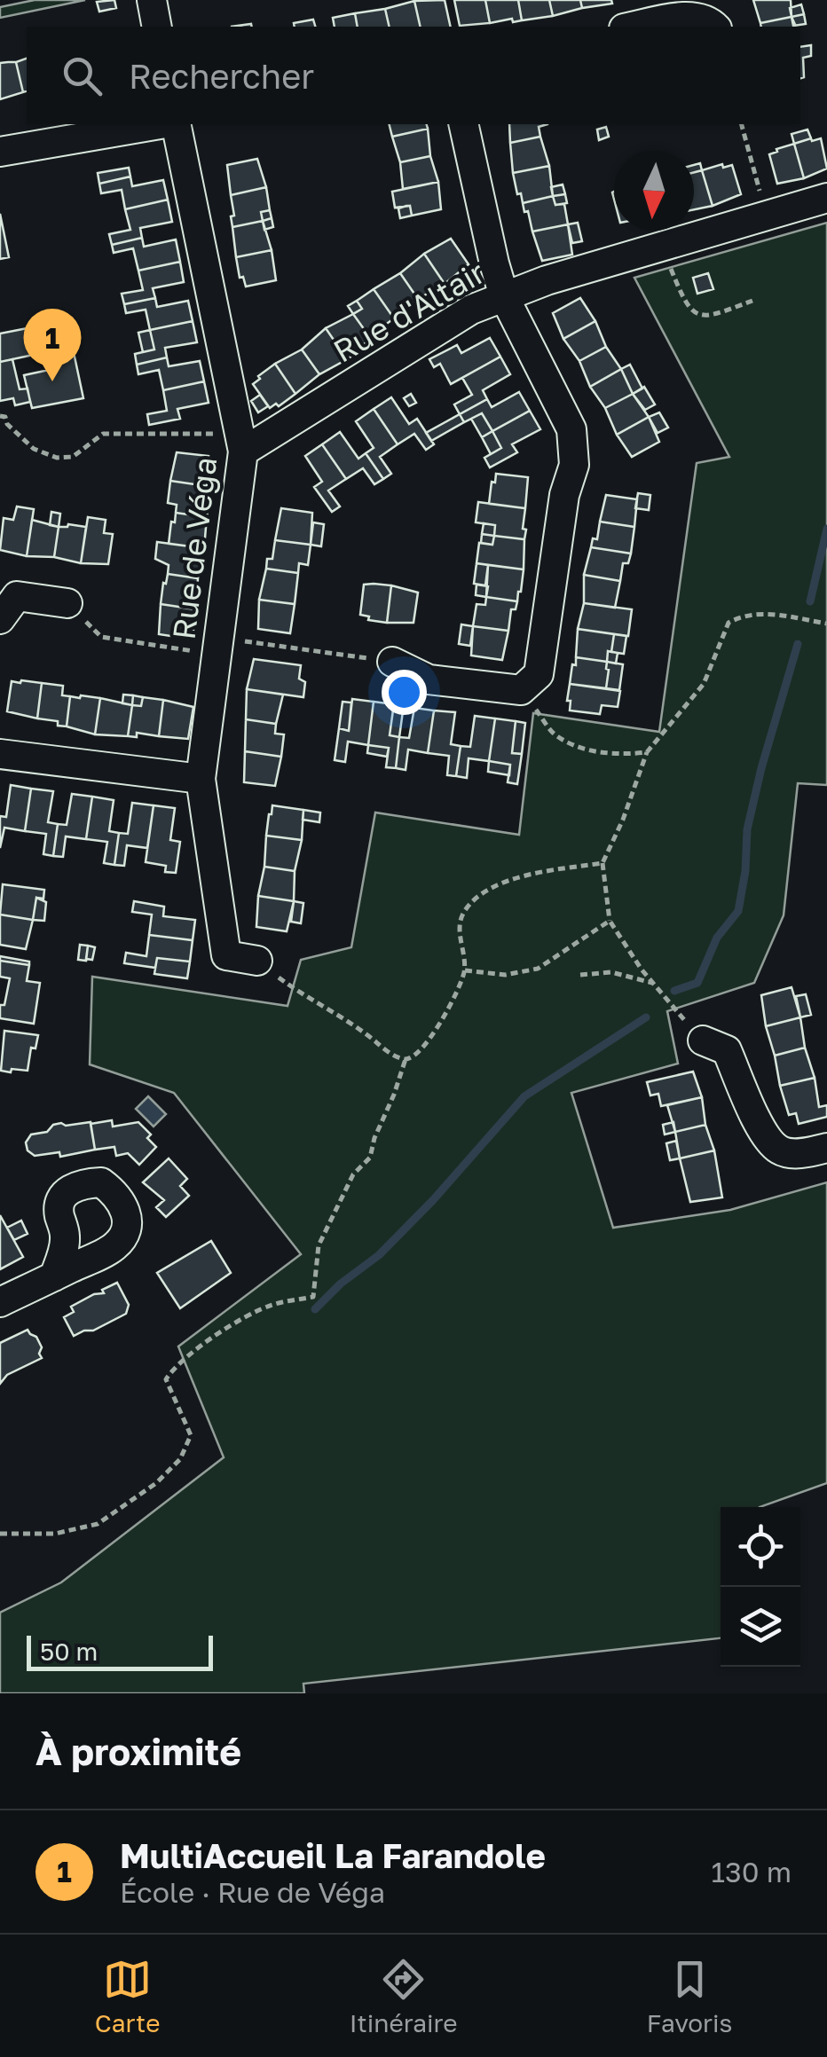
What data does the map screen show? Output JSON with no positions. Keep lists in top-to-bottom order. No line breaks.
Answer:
{"streets":{"street":["Rue d'Altair","Rue de Véga"]},"crossings":[["Rue d'Altair","Rue de Véga"]],"scale_bar":"50 m","north":"bottom","page":{"search":"Rechercher","pins":"1","scale":"50 m","heading":"À proximité","list":[{"mark":"1","name":"MultiAccueil La Farandole","note":"École · Rue de Véga","value":"130 m"}],"nav":["Carte","Itinéraire","Favoris"]}}
